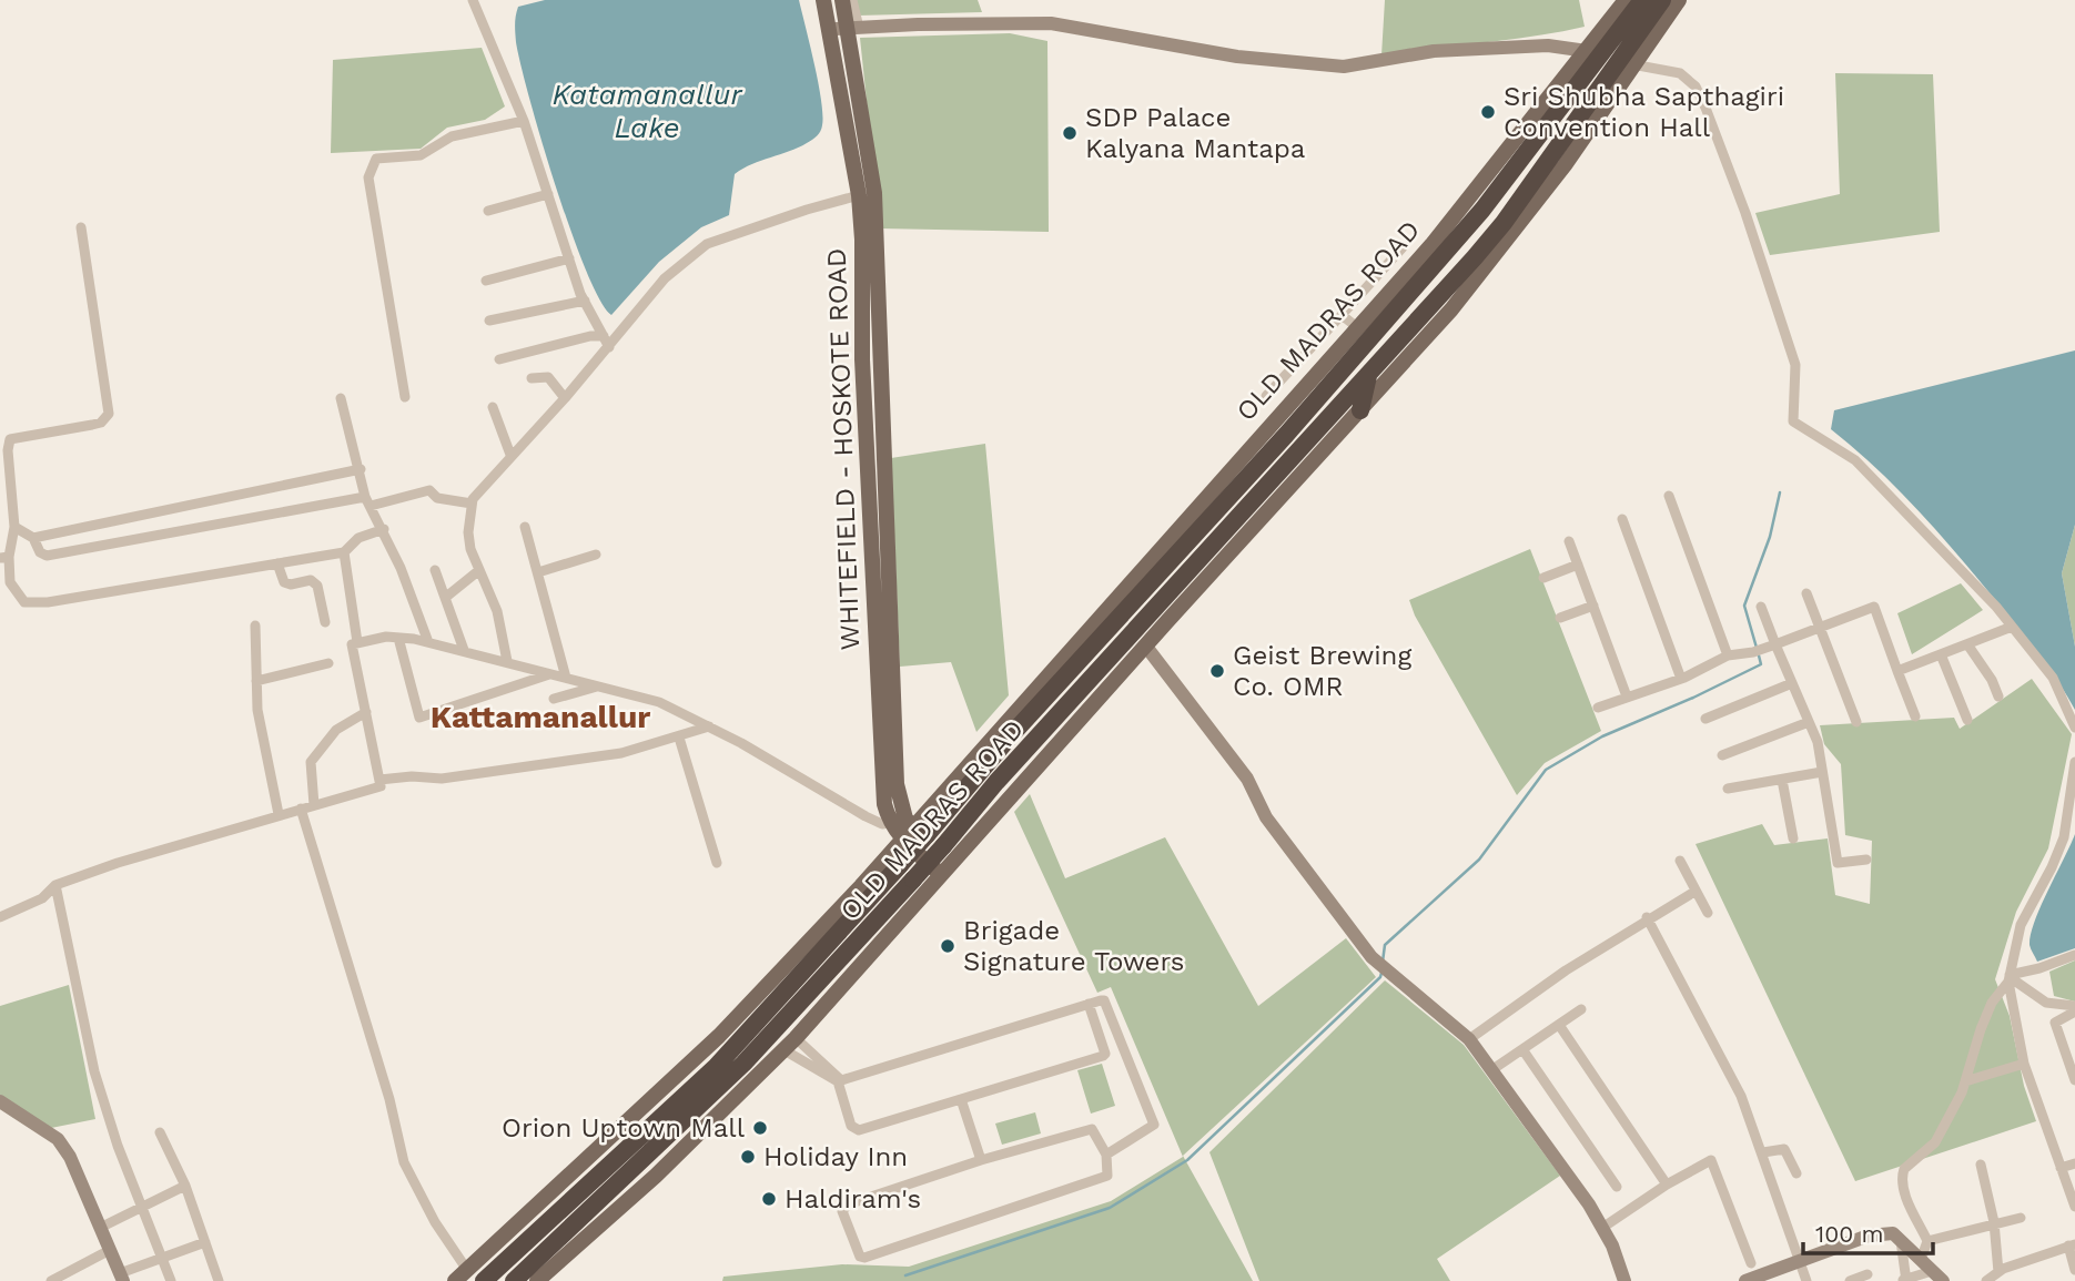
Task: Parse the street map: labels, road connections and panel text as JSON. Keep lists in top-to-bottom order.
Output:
{
  "streets": {
    "highway": ["OLD MADRAS ROAD"],
    "main road": ["WHITEFIELD - HOSKOTE ROAD"]
  },
  "crossings": [
    ["OLD MADRAS ROAD", "WHITEFIELD - HOSKOTE ROAD"]
  ],
  "districts": ["Kattamanallur"],
  "water": ["Katamanallur Lake"],
  "places": [
    "Sri Shubha Sapthagiri Convention Hall",
    "SDP Palace Kalyana Mantapa",
    "Geist Brewing Co. OMR",
    "Brigade Signature Towers",
    "Orion Uptown Mall",
    "Holiday Inn",
    "Haldiram's"
  ],
  "scale_bar": "100 m"
}
